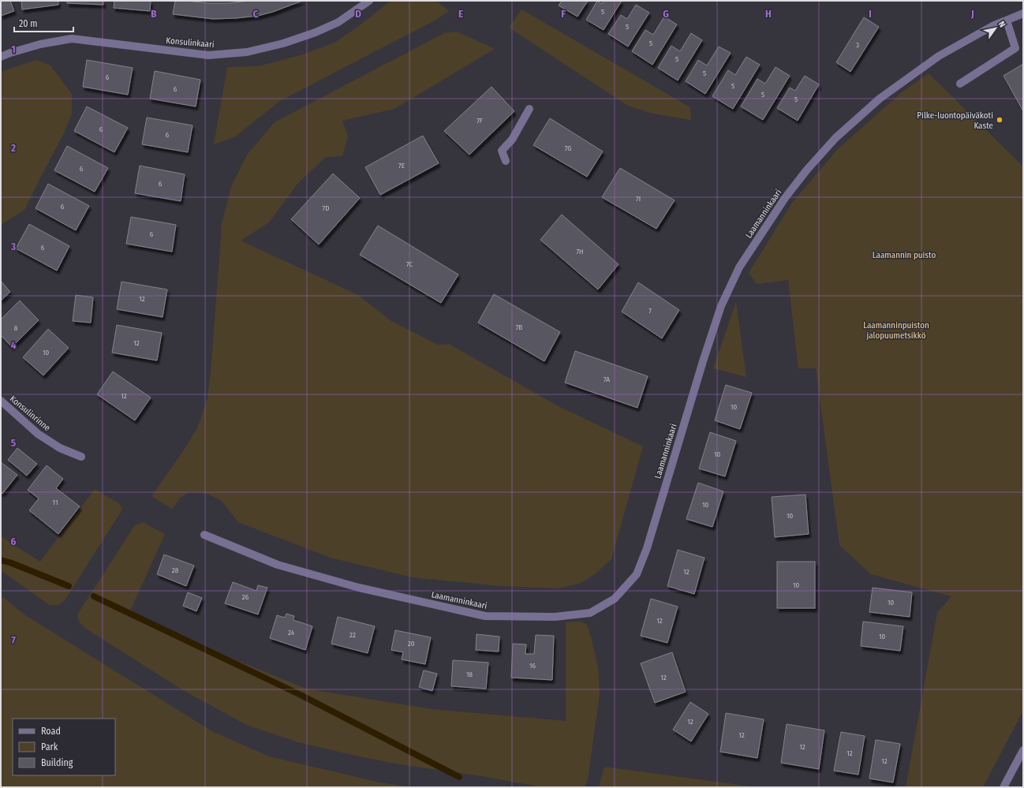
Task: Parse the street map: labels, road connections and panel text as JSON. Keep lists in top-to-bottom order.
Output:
{
  "streets": {
    "street": ["Konsulinkaari", "Laamanninkaari", "Konsulinrinne"]
  },
  "parks": ["Laamannin puisto", "Laamanninpuiston jalopuumetsikkö"],
  "places": ["Pilke-luontopäiväkoti Kaste"],
  "house_numbers": [
    "5",
    "5",
    "5",
    "3",
    "5",
    "5",
    "6",
    "5",
    "6",
    "5",
    "5",
    "7F",
    "6",
    "6",
    "7G",
    "7E",
    "6",
    "6",
    "7I",
    "6",
    "7D",
    "6",
    "6",
    "7H",
    "7C",
    "12",
    "7",
    "7B",
    "8",
    "12",
    "10",
    "7A",
    "12",
    "10",
    "10",
    "11",
    "10",
    "10",
    "28",
    "12",
    "10",
    "26",
    "10",
    "12",
    "24",
    "22",
    "10",
    "20",
    "16",
    "18",
    "12",
    "12",
    "12",
    "12",
    "12",
    "12"
  ],
  "legend": ["Road", "Park", "Building"],
  "scale_bar": "20 m",
  "north": "top right",
  "grid": {
    "columns": [
      "B",
      "C",
      "D",
      "E",
      "F",
      "G",
      "H",
      "I",
      "J"
    ],
    "rows": [
      "1",
      "2",
      "3",
      "4",
      "5",
      "6",
      "7"
    ]
  }
}
